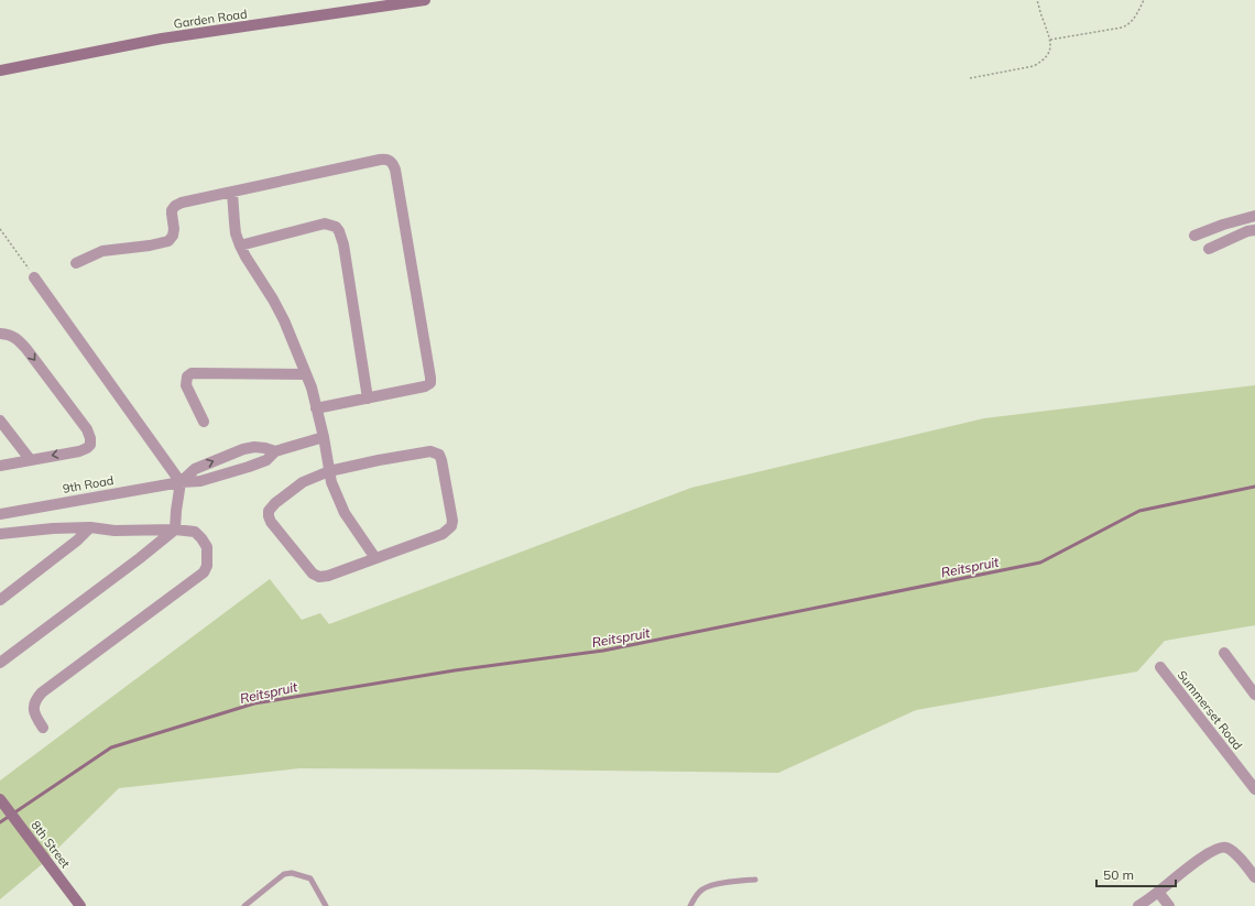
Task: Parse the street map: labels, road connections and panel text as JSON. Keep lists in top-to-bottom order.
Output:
{
  "streets": {
    "street": [
      "Garden Road",
      "9th Road",
      "Summerset Road",
      "8th Street"
    ]
  },
  "water": ["Reitspruit"],
  "scale_bar": "50 m"
}
